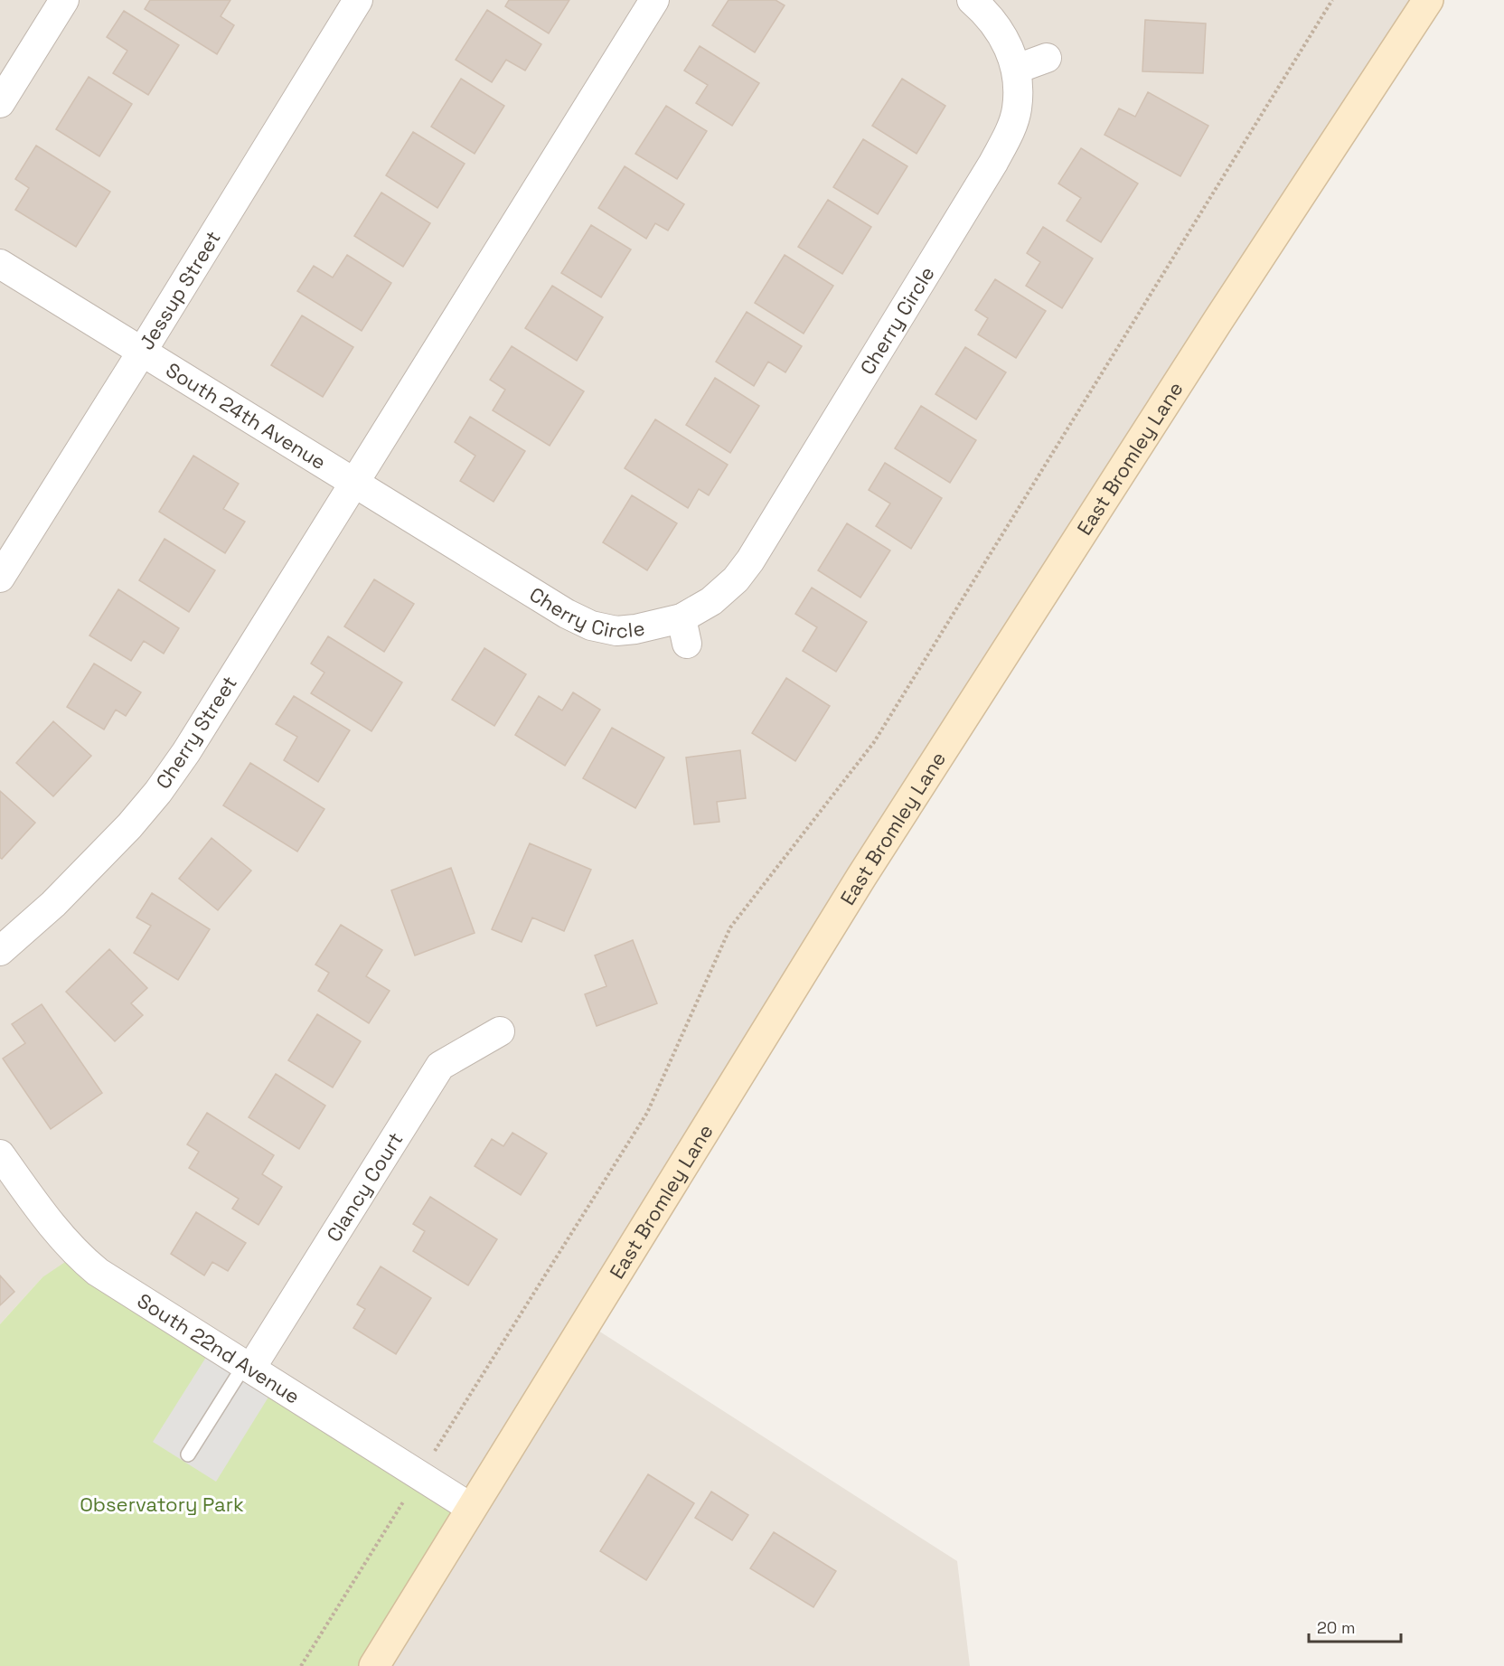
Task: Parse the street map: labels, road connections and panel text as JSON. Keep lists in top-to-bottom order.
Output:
{
  "streets": {
    "main road": ["East Bromley Lane"],
    "street": [
      "Jessup Street",
      "Cherry Circle",
      "South 24th Avenue",
      "Cherry Street",
      "Clancy Court",
      "South 22nd Avenue"
    ]
  },
  "crossings": [
    ["Jessup Street", "South 24th Avenue"],
    ["Cherry Circle", "South 24th Avenue"],
    ["Cherry Circle", "Cherry Street"],
    ["South 24th Avenue", "Cherry Street"],
    ["East Bromley Lane", "South 22nd Avenue"],
    ["Clancy Court", "South 22nd Avenue"]
  ],
  "parks": ["Observatory Park"],
  "scale_bar": "20 m"
}
